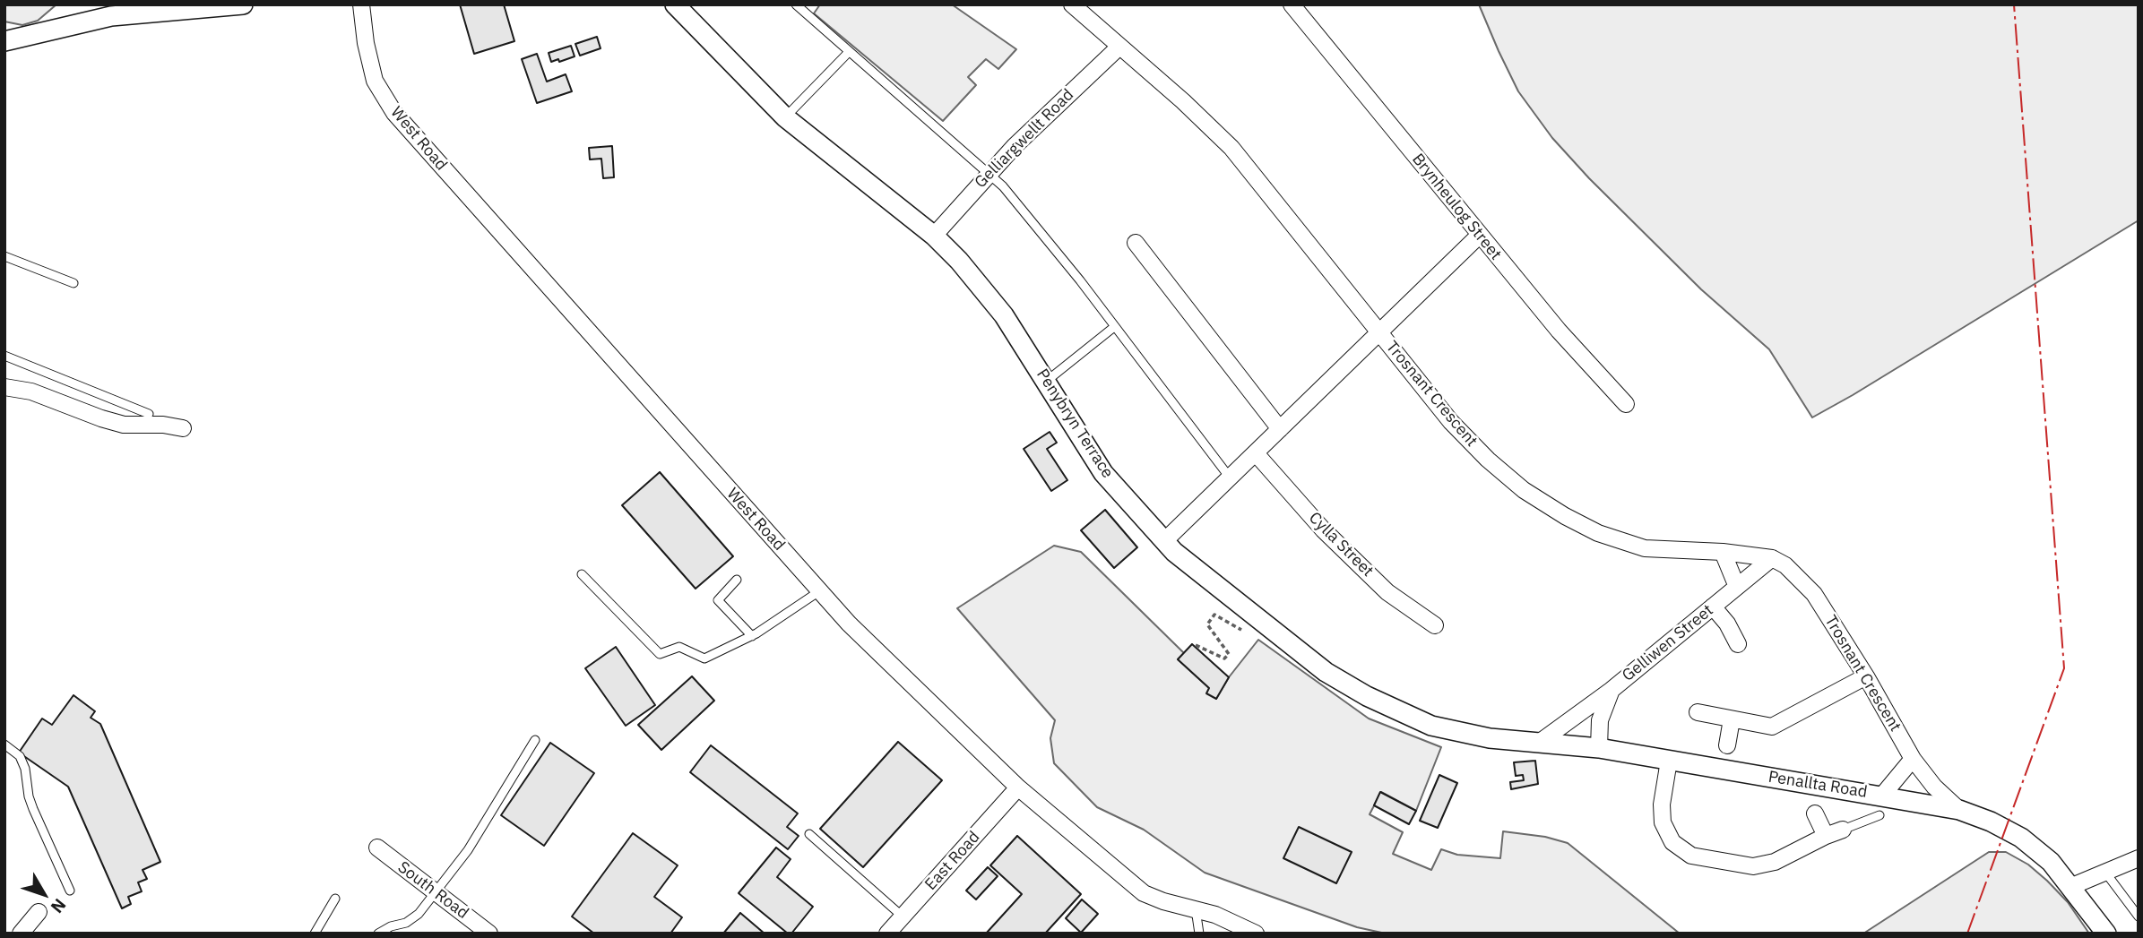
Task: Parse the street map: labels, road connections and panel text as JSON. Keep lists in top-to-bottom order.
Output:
{
  "streets": {
    "street": [
      "West Road",
      "Gelliargwellt Road",
      "Brynheulog Street",
      "Trosnant Crescent",
      "Penybryn Terrace",
      "Cylla Street",
      "Gelliwen Street",
      "Penallta Road",
      "East Road",
      "South Road"
    ]
  },
  "crossings": [
    ["West Road", "East Road"],
    ["Gelliargwellt Road", "Trosnant Crescent"],
    ["Gelliargwellt Road", "Penybryn Terrace"],
    ["Trosnant Crescent", "Gelliwen Street"],
    ["Trosnant Crescent", "Penallta Road"],
    ["Penybryn Terrace", "Penallta Road"],
    ["Gelliwen Street", "Penallta Road"]
  ],
  "north": "bottom right"
}
